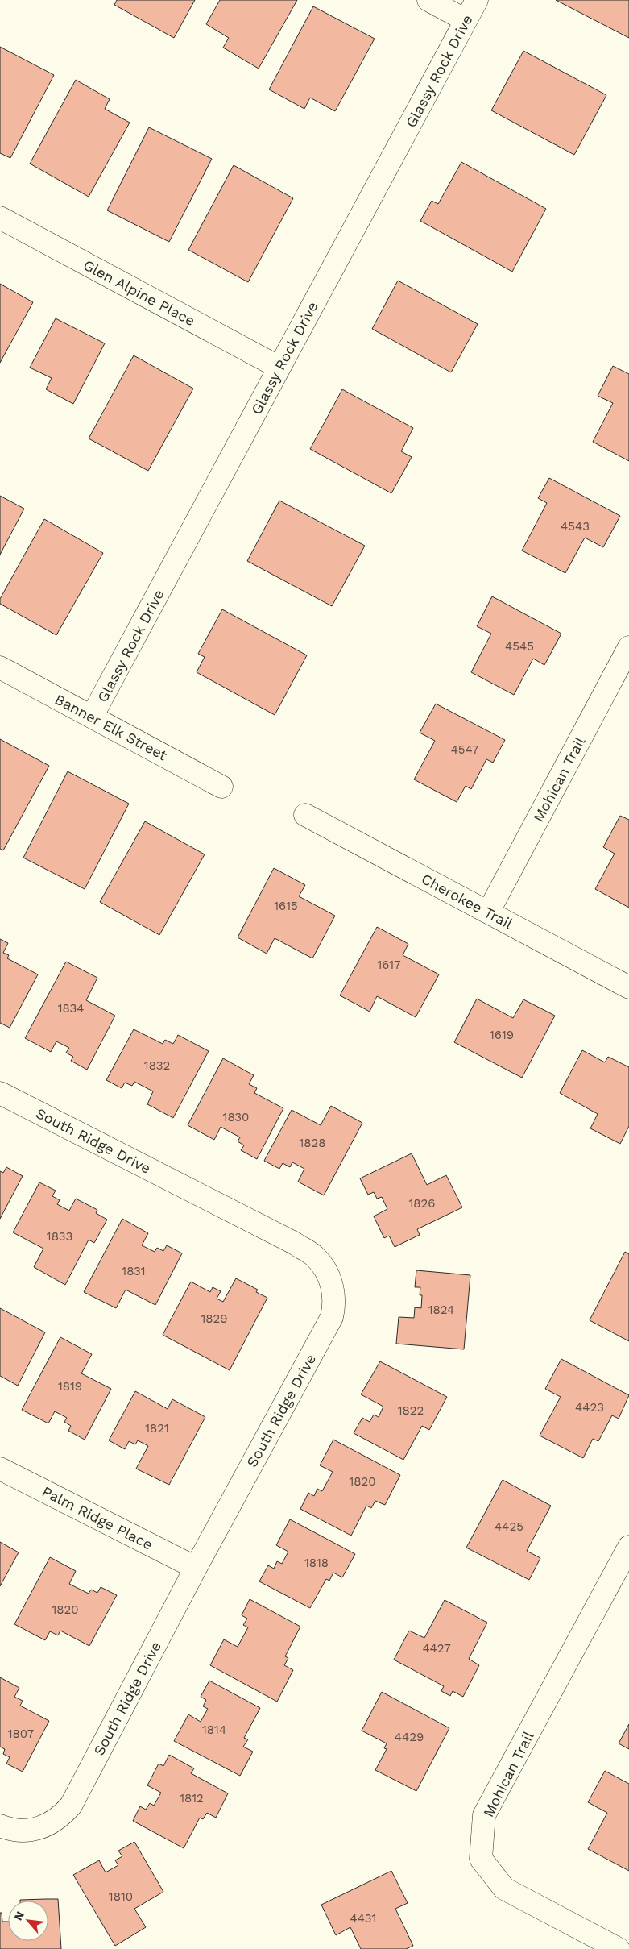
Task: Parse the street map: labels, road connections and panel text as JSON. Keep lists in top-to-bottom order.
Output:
{
  "streets": {
    "street": [
      "Glassy Rock Drive",
      "Glen Alpine Place",
      "Banner Elk Street",
      "Mohican Trail",
      "Cherokee Trail",
      "South Ridge Drive",
      "Palm Ridge Place"
    ]
  },
  "crossings": [
    ["Glassy Rock Drive", "Glen Alpine Place"],
    ["Glassy Rock Drive", "Banner Elk Street"],
    ["Mohican Trail", "Cherokee Trail"],
    ["South Ridge Drive", "Palm Ridge Place"]
  ],
  "house_numbers": [
    "4543",
    "4545",
    "4547",
    "1615",
    "1617",
    "1834",
    "1619",
    "1832",
    "1830",
    "1828",
    "1826",
    "1833",
    "1831",
    "1824",
    "1829",
    "1819",
    "4423",
    "1822",
    "1821",
    "1820",
    "4425",
    "1818",
    "1820",
    "4427",
    "1814",
    "1807",
    "4429",
    "1812",
    "1810",
    "4431"
  ],
  "north": "top left"
}
